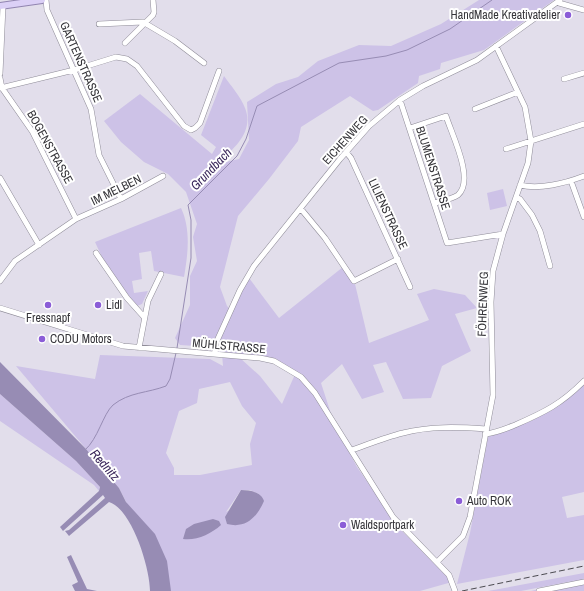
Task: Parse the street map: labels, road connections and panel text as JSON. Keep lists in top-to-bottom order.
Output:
{
  "streets": {
    "street": [
      "GARTENSTRASSE",
      "EICHENWEG",
      "BOGENSTRASSE",
      "BLUMENSTRASSE",
      "IM MELBEN",
      "LILIENSTRASSE",
      "FÖHRENWEG",
      "MÜHLSTRASSE"
    ]
  },
  "crossings": [
    ["GARTENSTRASSE", "IM MELBEN"],
    ["EICHENWEG", "BLUMENSTRASSE"],
    ["EICHENWEG", "LILIENSTRASSE"],
    ["EICHENWEG", "FÖHRENWEG"],
    ["EICHENWEG", "MÜHLSTRASSE"],
    ["BOGENSTRASSE", "IM MELBEN"],
    ["BLUMENSTRASSE", "FÖHRENWEG"],
    ["FÖHRENWEG", "MÜHLSTRASSE"]
  ],
  "water": ["Grundbach", "Rednitz"],
  "places": [
    "HandMade Kreativatelier",
    "Fressnapf",
    "Lidl",
    "CODU Motors",
    "Auto ROK",
    "Waldsportpark"
  ]
}
